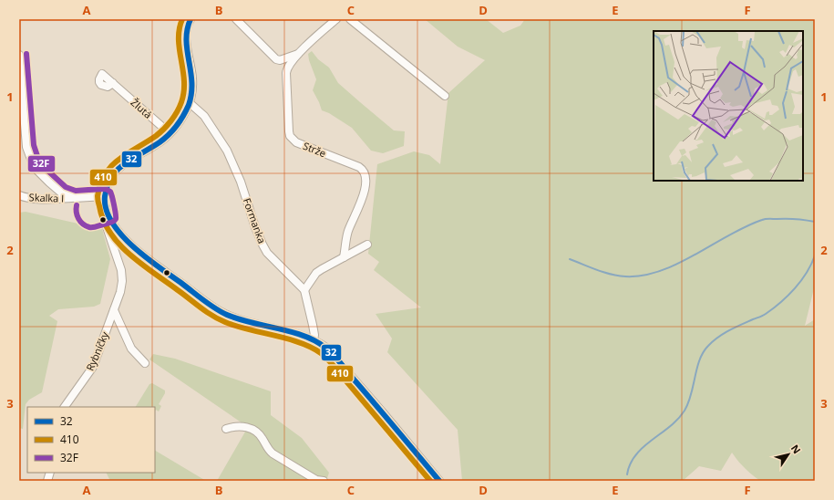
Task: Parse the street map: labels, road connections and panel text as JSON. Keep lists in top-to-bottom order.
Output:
{
  "streets": {
    "street": [
      "Žlutá",
      "Strže",
      "Skalka I",
      "Formanka",
      "Rybníčky"
    ]
  },
  "lines": ["transit line 32", "transit line 410", "transit line 32F"],
  "legend": ["32", "410", "32F"],
  "north": "top right",
  "grid": {
    "columns": [
      "A",
      "B",
      "C",
      "D",
      "E",
      "F"
    ],
    "rows": ["1", "2", "3"]
  }
}
